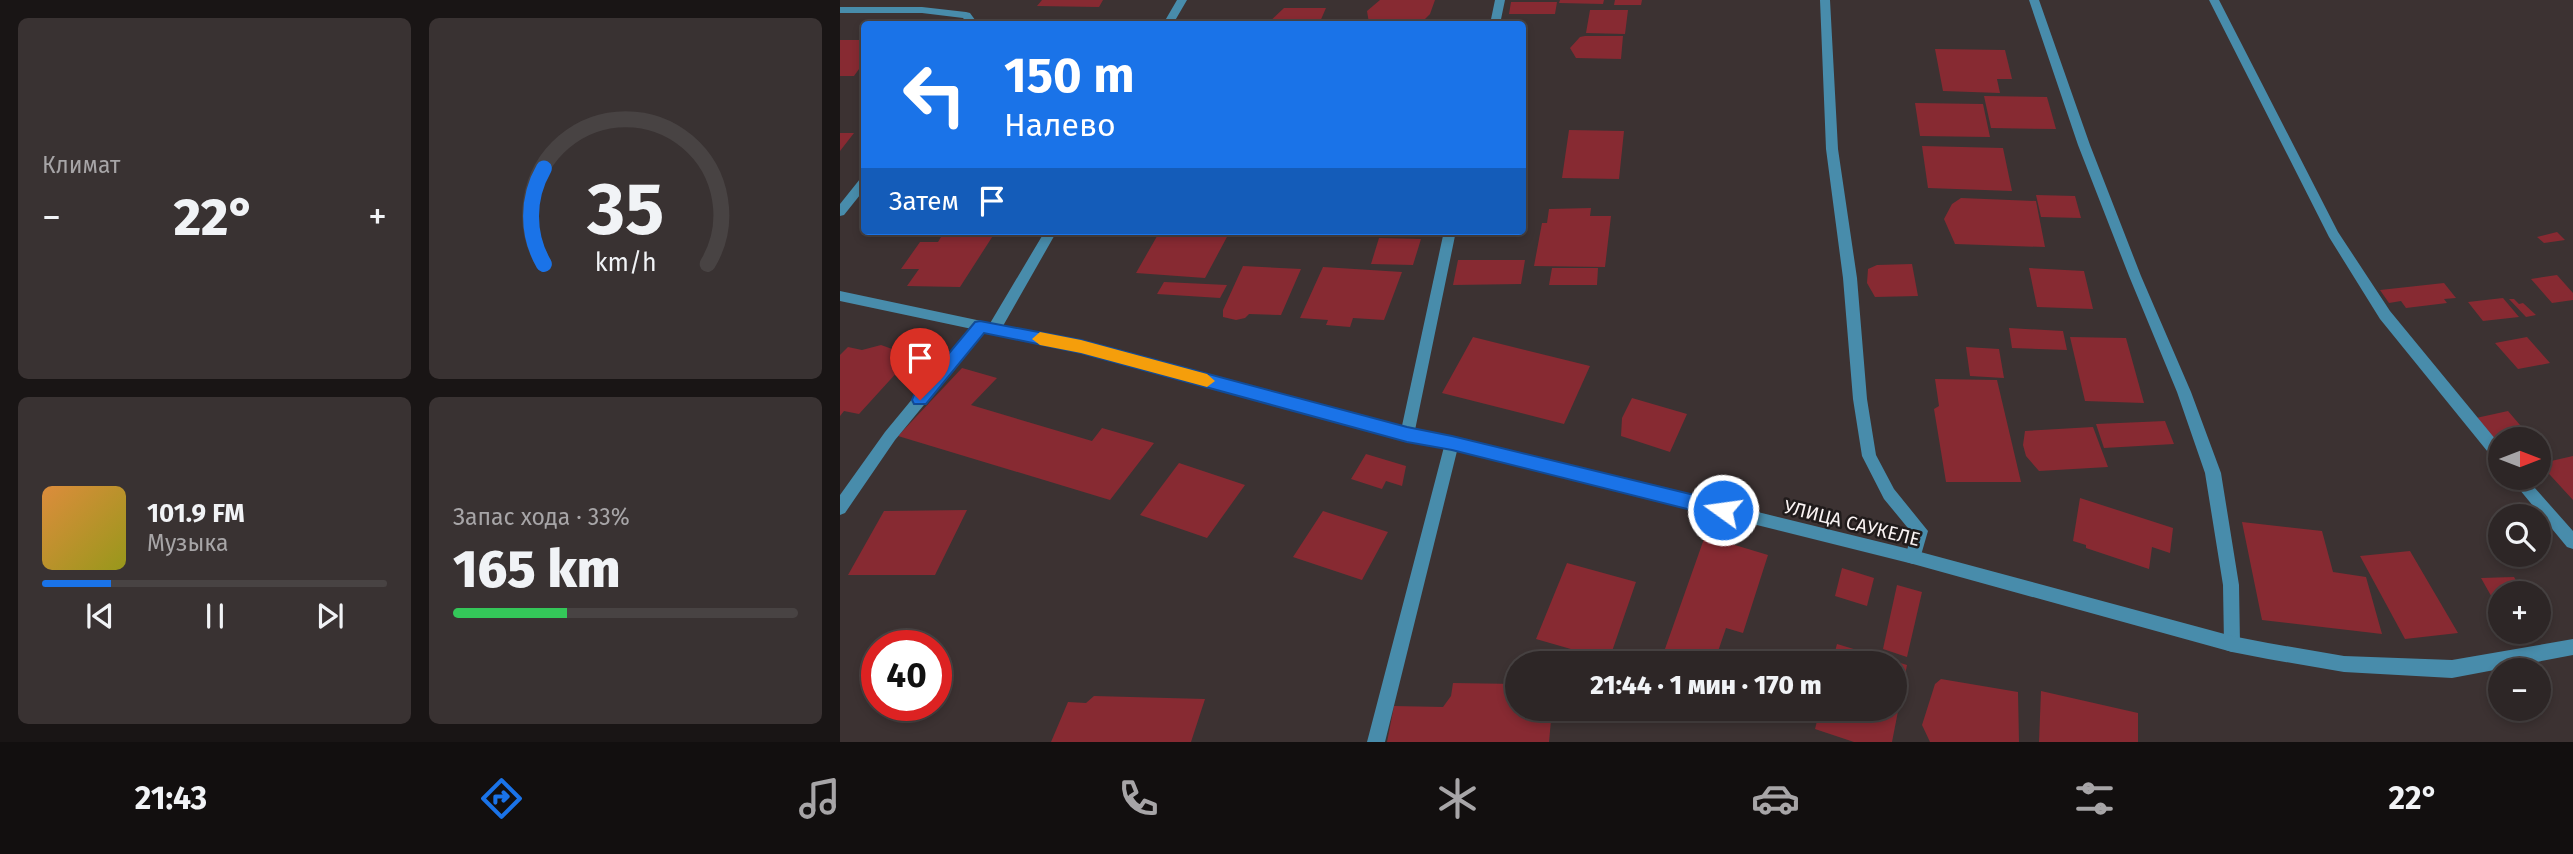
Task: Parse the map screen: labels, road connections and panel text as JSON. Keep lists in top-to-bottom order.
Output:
{
  "streets": {
    "street": ["УЛИЦА САУКЕЛЕ"]
  },
  "north": "right",
  "page": {
    "tile": [
      "Климат",
      ["Запас хода · 33%", "165 km"]
    ],
    "turn": ["150 m", "Налево"],
    "then": "Затем",
    "heat": ["−", "22°", "+"],
    "map_buttons": ["+", "−"],
    "song": ["101.9 FM", "Музыка"],
    "limit": "40",
    "trip": "21:44 · 1 мин · 170 m",
    "tabs": ["21:43", "22°"],
    "gauge": ["35", "km/h"]
  }
}
